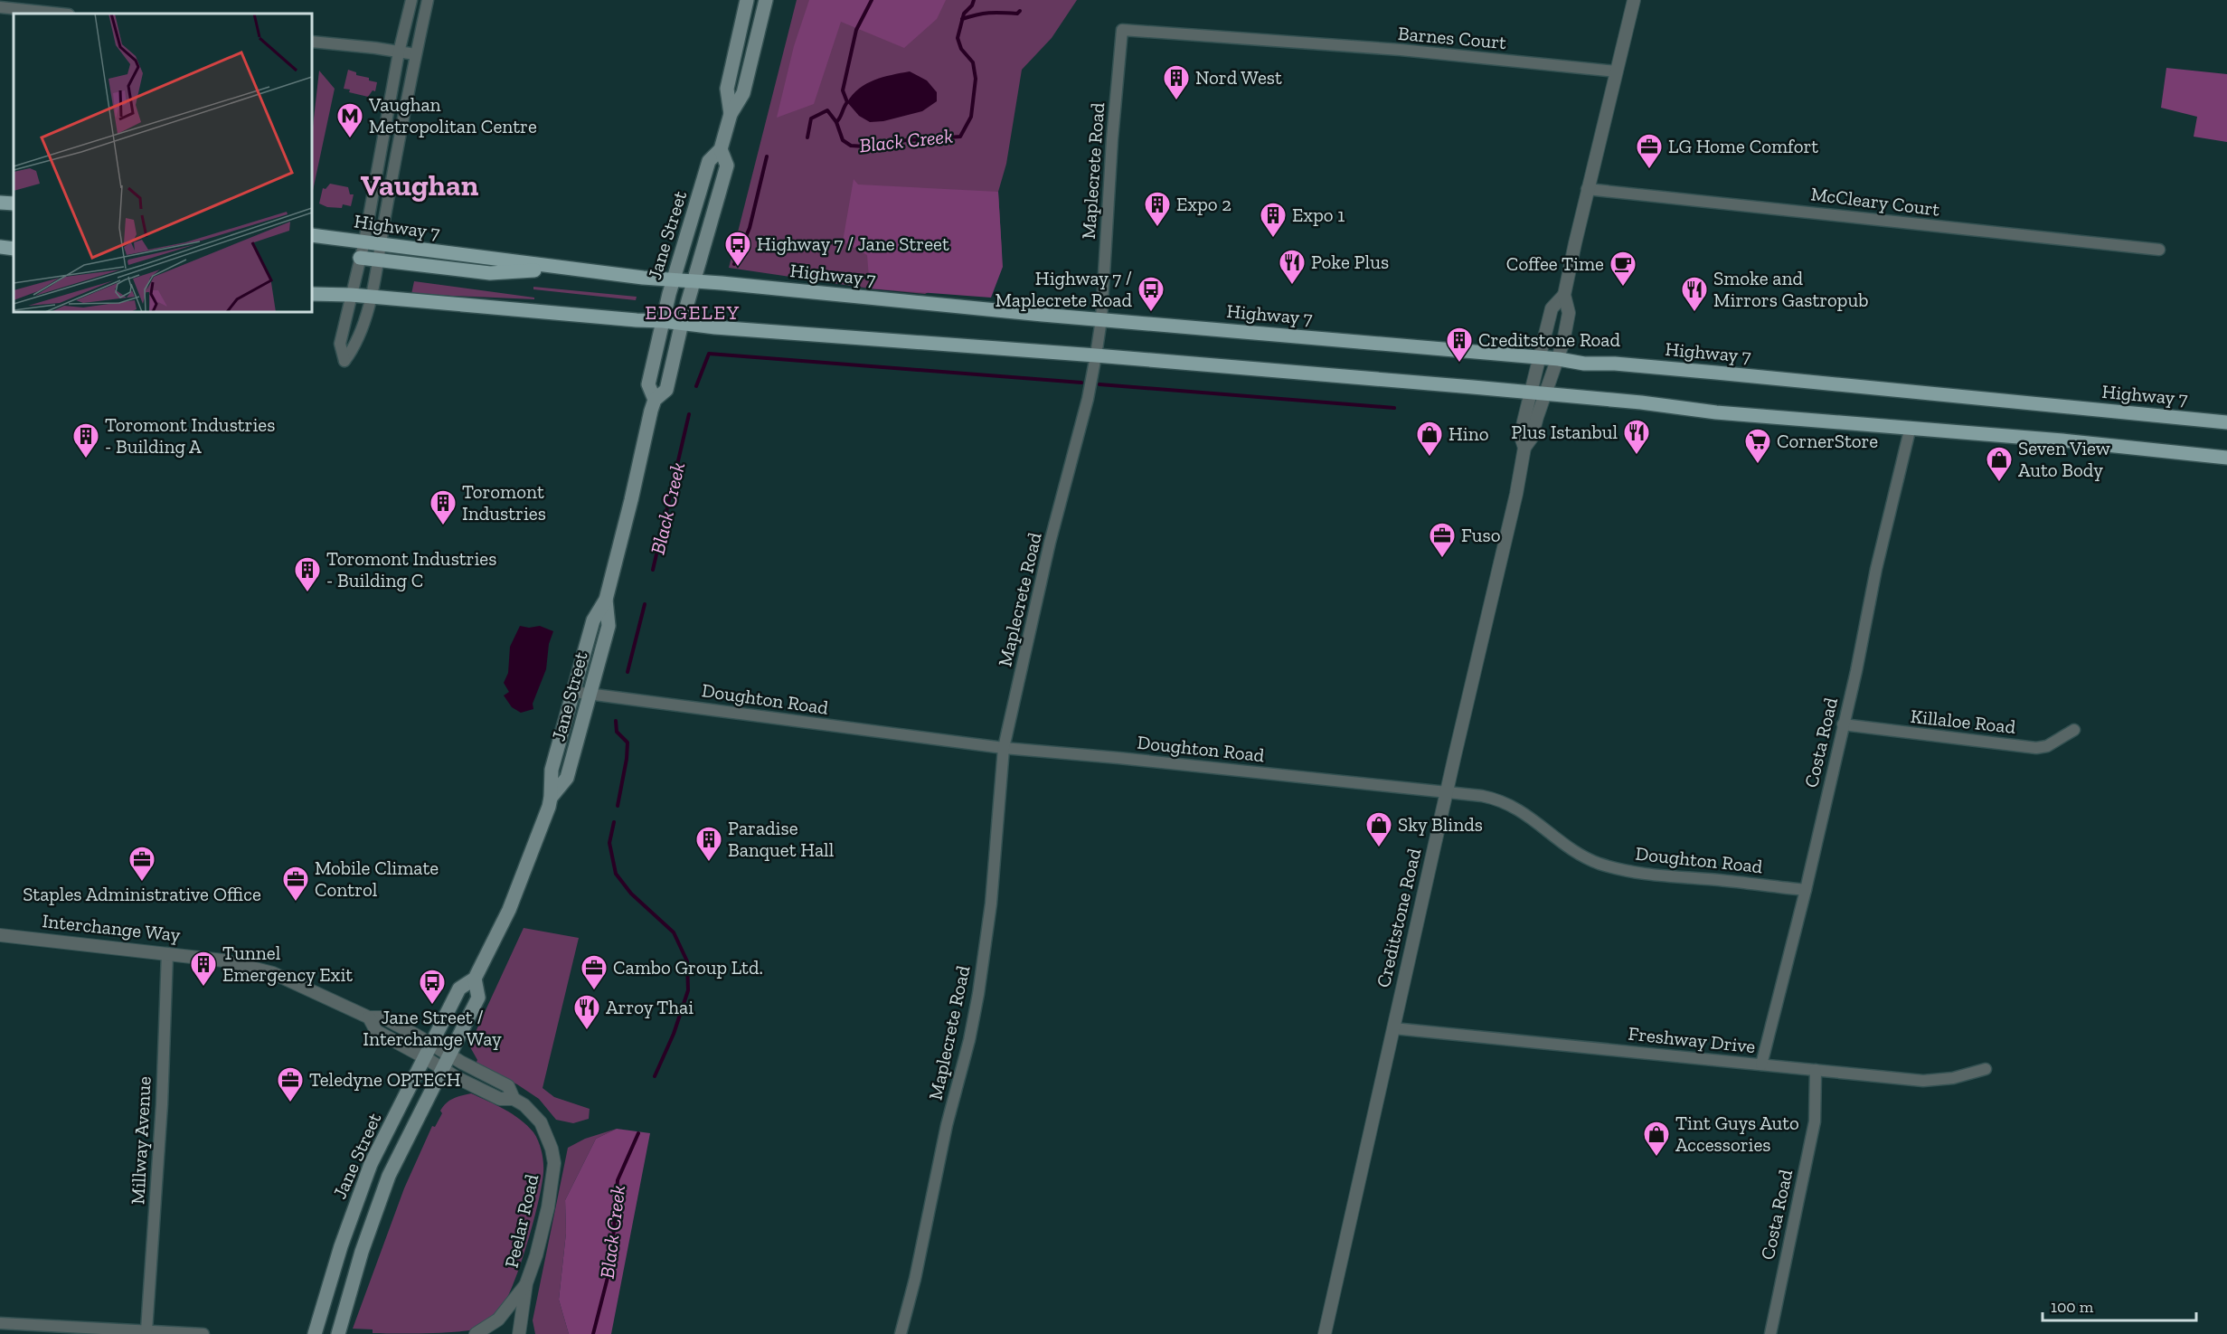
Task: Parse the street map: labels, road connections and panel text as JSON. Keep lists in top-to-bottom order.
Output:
{
  "streets": {
    "main road": ["Highway 7", "Jane Street"],
    "street": [
      "Barnes Court",
      "Maplecrete Road",
      "McCleary Court",
      "Doughton Road",
      "Killaloe Road",
      "Costa Road",
      "Creditstone Road",
      "Interchange Way",
      "Freshway Drive",
      "Millway Avenue",
      "Peelar Road"
    ]
  },
  "crossings": [
    ["Barnes Court", "Maplecrete Road"],
    ["Barnes Court", "Creditstone Road"],
    ["Maplecrete Road", "Highway 7"],
    ["Maplecrete Road", "Doughton Road"],
    ["McCleary Court", "Creditstone Road"],
    ["Highway 7", "Jane Street"],
    ["Highway 7", "Creditstone Road"],
    ["Jane Street", "Doughton Road"],
    ["Jane Street", "Interchange Way"],
    ["Jane Street", "Peelar Road"],
    ["Doughton Road", "Costa Road"],
    ["Doughton Road", "Creditstone Road"],
    ["Killaloe Road", "Costa Road"],
    ["Costa Road", "Freshway Drive"],
    ["Creditstone Road", "Freshway Drive"],
    ["Interchange Way", "Millway Avenue"],
    ["Interchange Way", "Peelar Road"]
  ],
  "districts": ["Vaughan", "EDGELEY"],
  "water": ["Black Creek"],
  "places": {
    "building": [
      "Nord West",
      "Expo 2",
      "Expo 1",
      "Creditstone Road",
      "Toromont Industries - Building A",
      "Toromont Industries",
      "Toromont Industries - Building C",
      "Paradise Banquet Hall",
      "Tunnel Emergency Exit"
    ],
    "metro station": ["Vaughan Metropolitan Centre"],
    "office": [
      "LG Home Comfort",
      "Fuso",
      "Staples Administrative Office",
      "Mobile Climate Control",
      "Cambo Group Ltd.",
      "Teledyne OPTECH"
    ],
    "bus stop": ["Highway 7 / Jane Street", "Highway 7 / Maplecrete Road", "Jane Street / Interchange Way"],
    "restaurant": [
      "Poke Plus",
      "Smoke and Mirrors Gastropub",
      "Plus Istanbul",
      "Arroy Thai"
    ],
    "cafe": ["Coffee Time"],
    "shop": [
      "Hino",
      "Seven View Auto Body",
      "Sky Blinds",
      "Tint Guys Auto Accessories"
    ],
    "supermarket": ["CornerStore"]
  },
  "scale_bar": "100 m"
}
